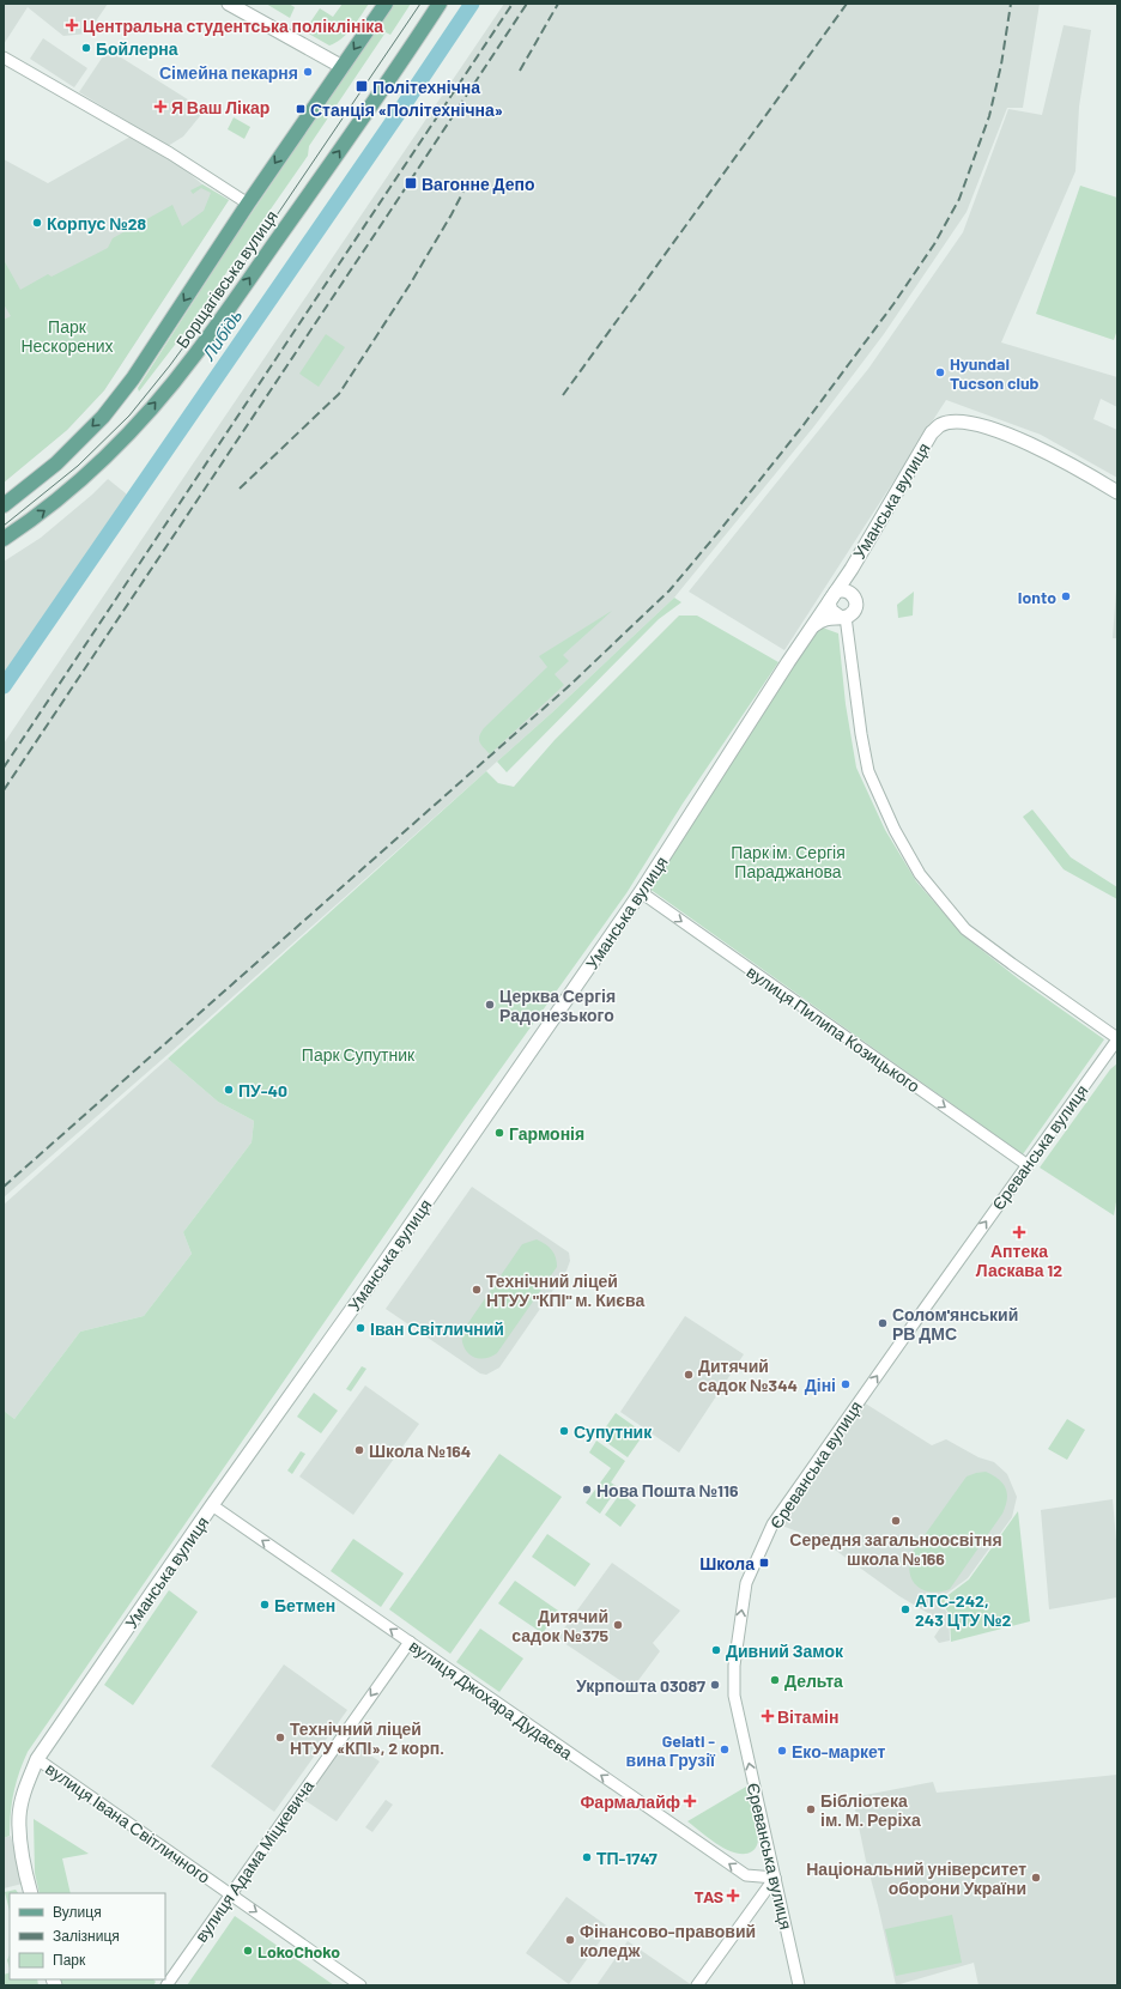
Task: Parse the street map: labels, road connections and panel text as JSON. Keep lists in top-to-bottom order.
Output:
{
  "streets": {
    "main road": ["Борщагівська вулиця"],
    "street": [
      "Уманська вулиця",
      "вулиця Пилипа Козицького",
      "Єреванська вулиця",
      "вулиця Джохара Дудаєва",
      "вулиця Івана Світличного",
      "вулиця Адама Міцкевича"
    ]
  },
  "crossings": [
    ["Уманська вулиця", "вулиця Пилипа Козицького"],
    ["Уманська вулиця", "вулиця Джохара Дудаєва"],
    ["Уманська вулиця", "вулиця Івана Світличного"],
    ["вулиця Пилипа Козицького", "Єреванська вулиця"],
    ["Єреванська вулиця", "вулиця Джохара Дудаєва"],
    ["вулиця Джохара Дудаєва", "вулиця Адама Міцкевича"],
    ["вулиця Івана Світличного", "вулиця Адама Міцкевича"]
  ],
  "one_way": [
    "вулиця Пилипа Козицького",
    "Єреванська вулиця",
    "вулиця Джохара Дудаєва",
    "вулиця Івана Світличного",
    "вулиця Адама Міцкевича"
  ],
  "water": ["Либідь"],
  "parks": ["Парк Нескорених", "Парк ім. Сергія Параджанова", "Парк Супутник"],
  "places": {
    "health": [
      "Центральна студентська поліклініка",
      "Я Ваш Лікар",
      "Аптека Ласкава 12",
      "Вітамін",
      "Фармалайф",
      "TAS"
    ],
    "other": [
      "Бойлерна",
      "Сімейна пекарня",
      "Корпус №28",
      "Hyundai Tucson club",
      "Ionto",
      "Церква Сергія Радонезького",
      "ПУ-40",
      "Гармонія",
      "Технічний ліцей НТУУ \"КПІ\" м. Києва",
      "Солом'янський РВ ДМС",
      "Іван Світличний",
      "Дитячий садок №344",
      "Діні",
      "Супутник",
      "Школа №164",
      "Нова Пошта №116",
      "Середня загальноосвітня школа №166",
      "Бетмен",
      "АТС-242, 243 ЦТУ №2",
      "Дитячий садок №375",
      "Дивний Замок",
      "Дельта",
      "Укрпошта 03087",
      "Технічний ліцей НТУУ «КПІ», 2 корп.",
      "Gelati - вина Грузії",
      "Еко-маркет",
      "Бібліотека ім. М. Реріха",
      "ТП-1747",
      "Національний університет оборони України",
      "Фінансово-правовий коледж",
      "LokoChoko"
    ],
    "transit": [
      "Політехнічна",
      "Станція «Політехнічна»",
      "Вагонне Депо",
      "Школа"
    ]
  },
  "legend": ["Вулиця", "Залізниця", "Парк"]
}
